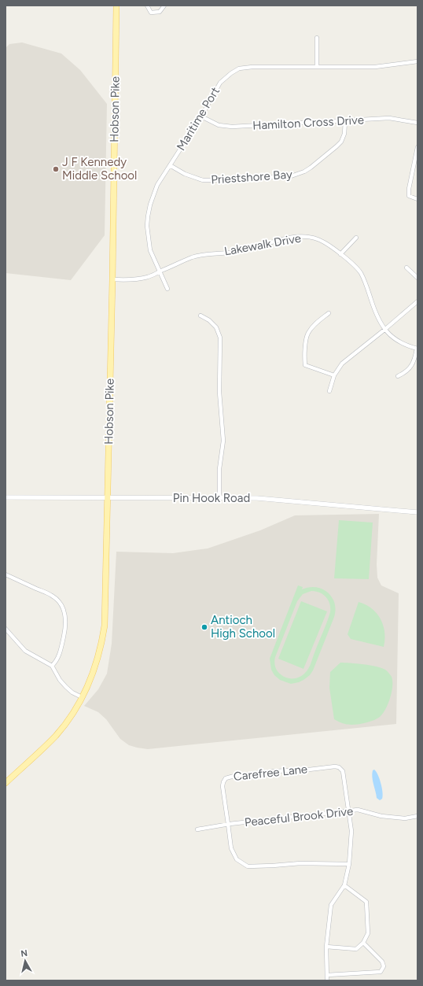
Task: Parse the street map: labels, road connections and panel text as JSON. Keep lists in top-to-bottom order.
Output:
{
  "streets": {
    "main road": ["Hobson Pike"],
    "street": [
      "Maritime Port",
      "Hamilton Cross Drive",
      "Priestshore Bay",
      "Lakewalk Drive",
      "Pin Hook Road",
      "Carefree Lane",
      "Peaceful Brook Drive"
    ]
  },
  "crossings": [
    ["Hobson Pike", "Lakewalk Drive"],
    ["Hobson Pike", "Pin Hook Road"],
    ["Maritime Port", "Hamilton Cross Drive"],
    ["Maritime Port", "Priestshore Bay"],
    ["Maritime Port", "Lakewalk Drive"],
    ["Hamilton Cross Drive", "Priestshore Bay"],
    ["Carefree Lane", "Peaceful Brook Drive"]
  ],
  "places": ["J F Kennedy Middle School", "Antioch High School"],
  "north": "top"
}
